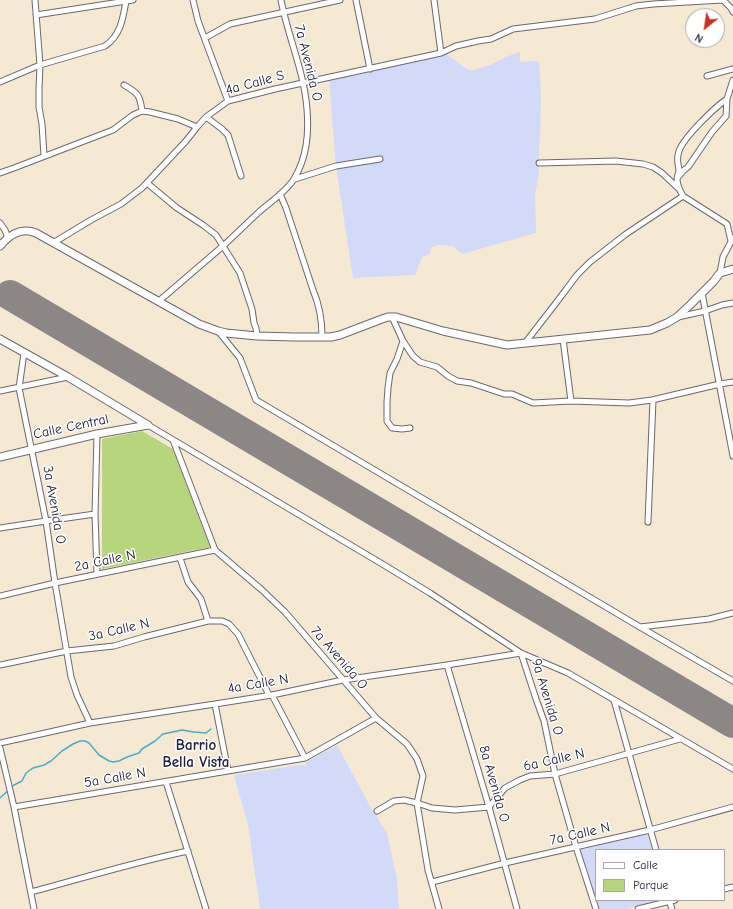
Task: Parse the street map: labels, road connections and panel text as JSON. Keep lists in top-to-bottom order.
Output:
{
  "streets": {
    "street": [
      "7a Avenida O",
      "4a Calle S",
      "Calle Central",
      "3a Avenida O",
      "2a Calle N",
      "3a Calle N",
      "4a Calle N",
      "9a Avenida O",
      "6a Calle N",
      "5a Calle N",
      "8a Avenida O",
      "7a Calle N"
    ]
  },
  "crossings": [
    ["7a Avenida O", "4a Calle S"],
    ["7a Avenida O", "2a Calle N"],
    ["7a Avenida O", "4a Calle N"],
    ["7a Avenida O", "5a Calle N"],
    ["7a Avenida O", "7a Calle N"],
    ["Calle Central", "3a Avenida O"],
    ["3a Avenida O", "2a Calle N"],
    ["3a Avenida O", "3a Calle N"],
    ["3a Avenida O", "4a Calle N"],
    ["3a Calle N", "4a Calle N"],
    ["4a Calle N", "9a Avenida O"],
    ["4a Calle N", "8a Avenida O"],
    ["9a Avenida O", "6a Calle N"],
    ["9a Avenida O", "7a Calle N"],
    ["6a Calle N", "8a Avenida O"],
    ["8a Avenida O", "7a Calle N"]
  ],
  "districts": ["Barrio Bella Vista"],
  "legend": ["Calle", "Parque"],
  "north": "bottom left"
}
